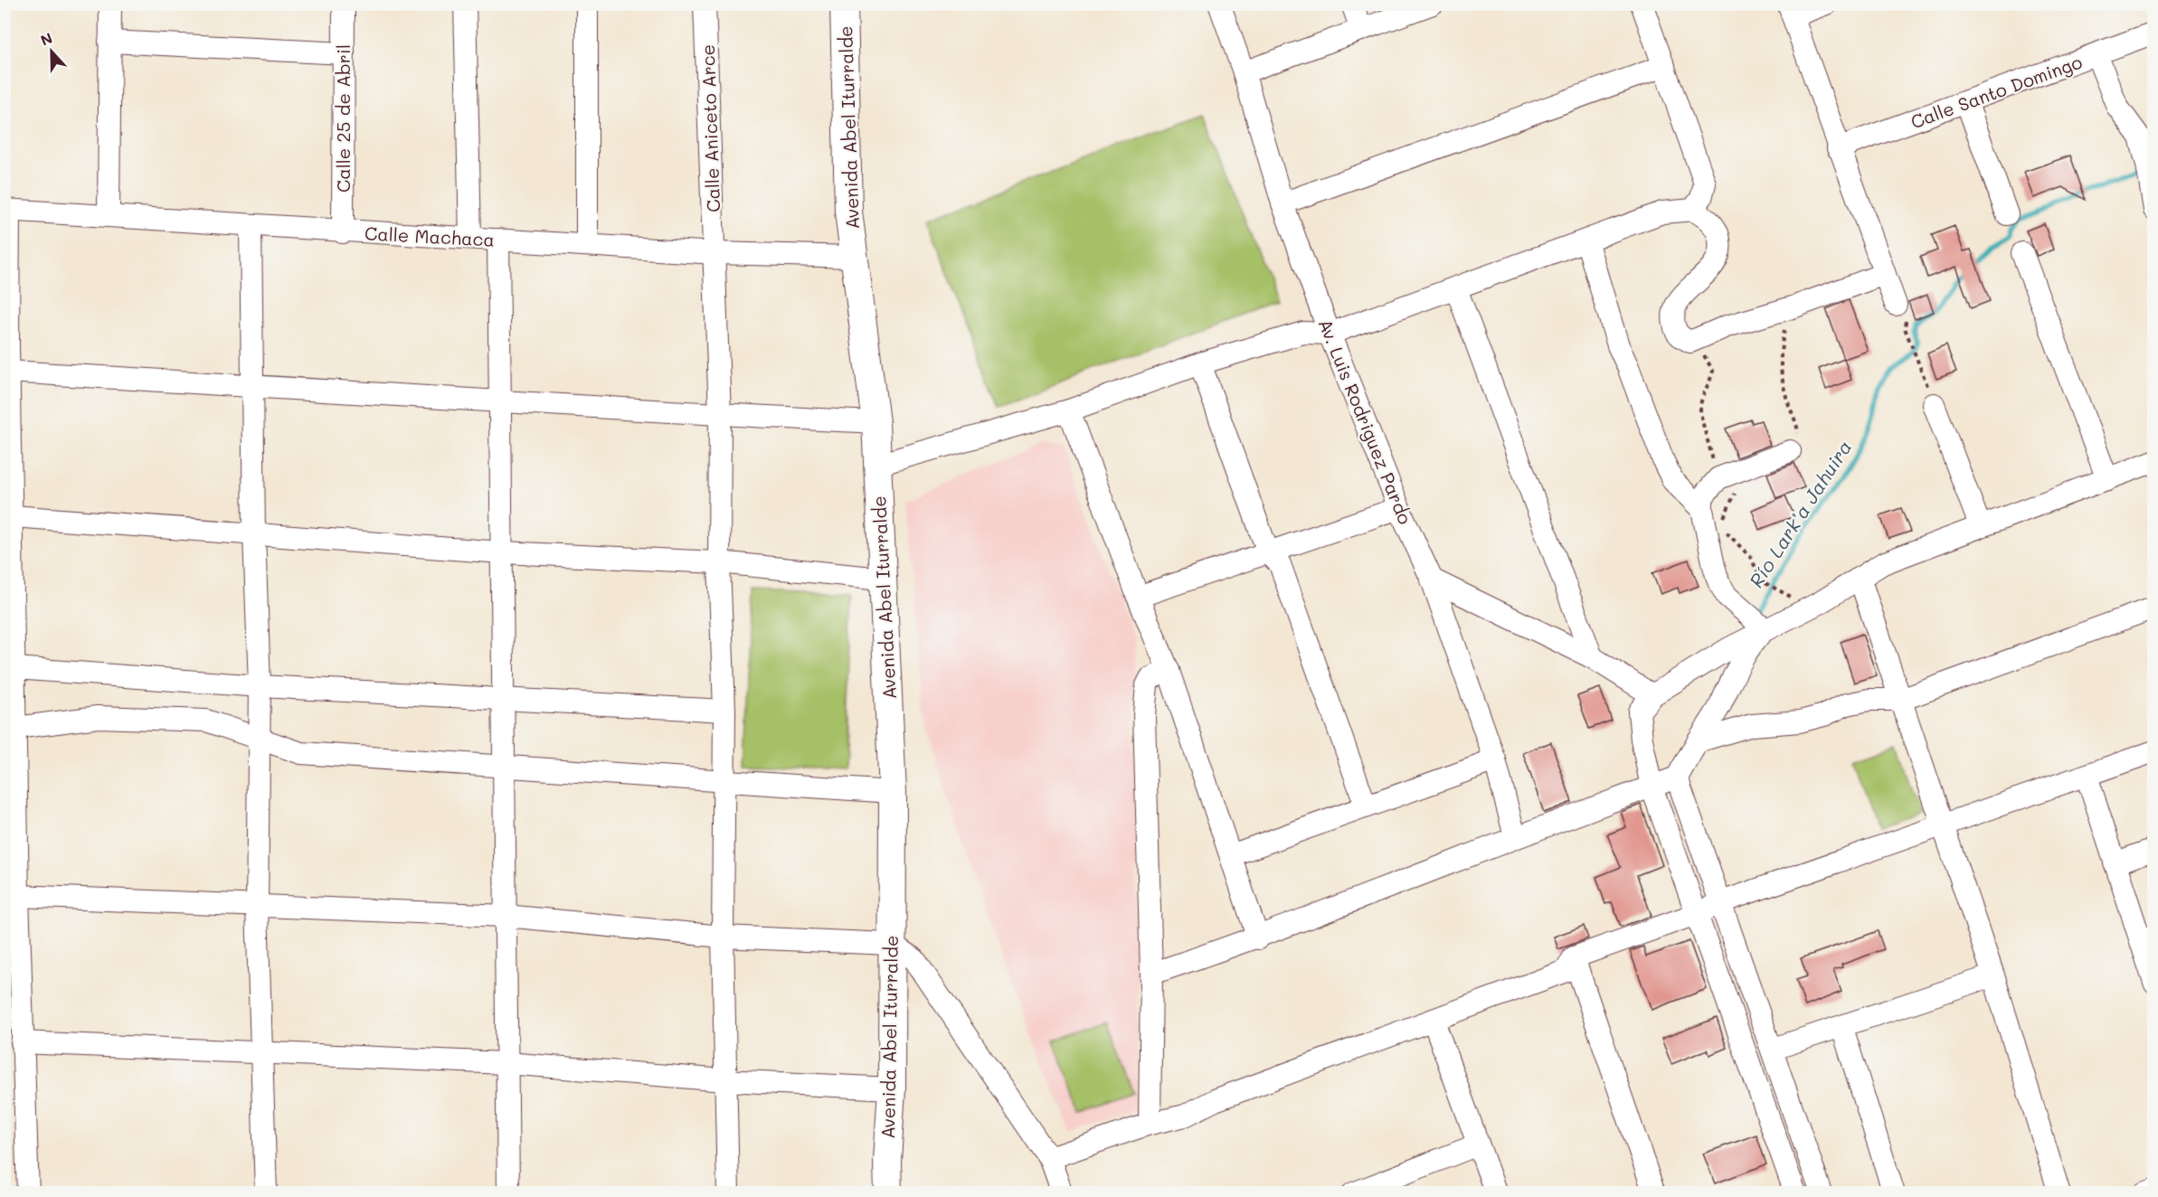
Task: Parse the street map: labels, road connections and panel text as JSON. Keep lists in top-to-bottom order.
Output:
{
  "streets": {
    "street": [
      "Calle Santo Domingo",
      "Calle 25 de Abril",
      "Avenida Abel Iturralde",
      "Calle Aniceto Arce",
      "Calle Machaca",
      "Av. Luis Rodriguez Pardo"
    ]
  },
  "crossings": [
    ["Calle 25 de Abril", "Calle Machaca"],
    ["Avenida Abel Iturralde", "Calle Machaca"],
    ["Calle Aniceto Arce", "Calle Machaca"]
  ],
  "water": ["Río Lark’a Jahuira"],
  "north": "top"
}
